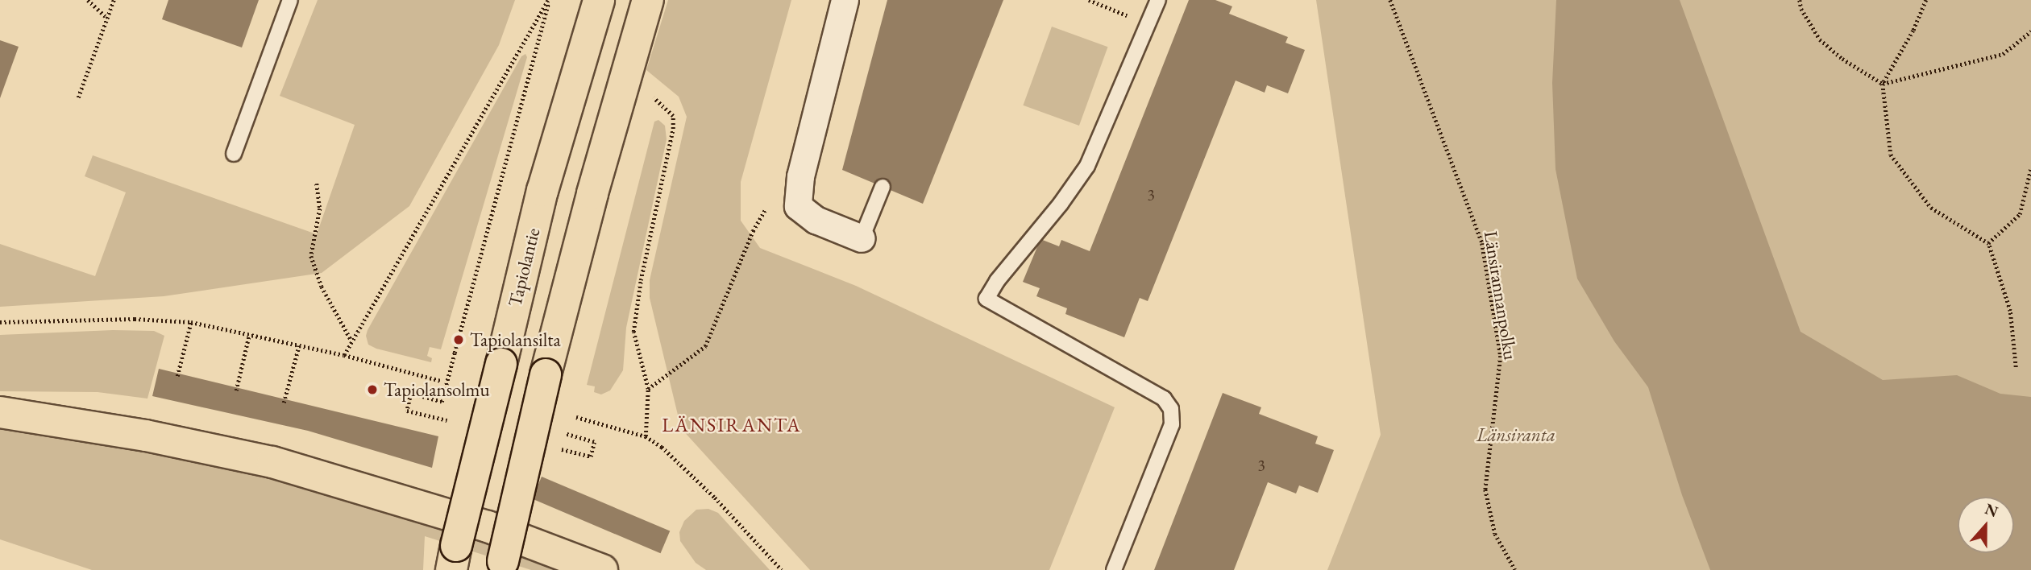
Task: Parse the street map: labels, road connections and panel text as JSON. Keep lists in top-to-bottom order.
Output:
{
  "streets": {
    "main road": ["Tapiolantie"],
    "path": ["Länsirannanpolku"]
  },
  "districts": ["LÄNSIRANTA"],
  "parks": ["Länsiranta"],
  "places": ["Tapiolansilta", "Tapiolansolmu"],
  "house_numbers": ["3", "3"],
  "north": "top"
}
